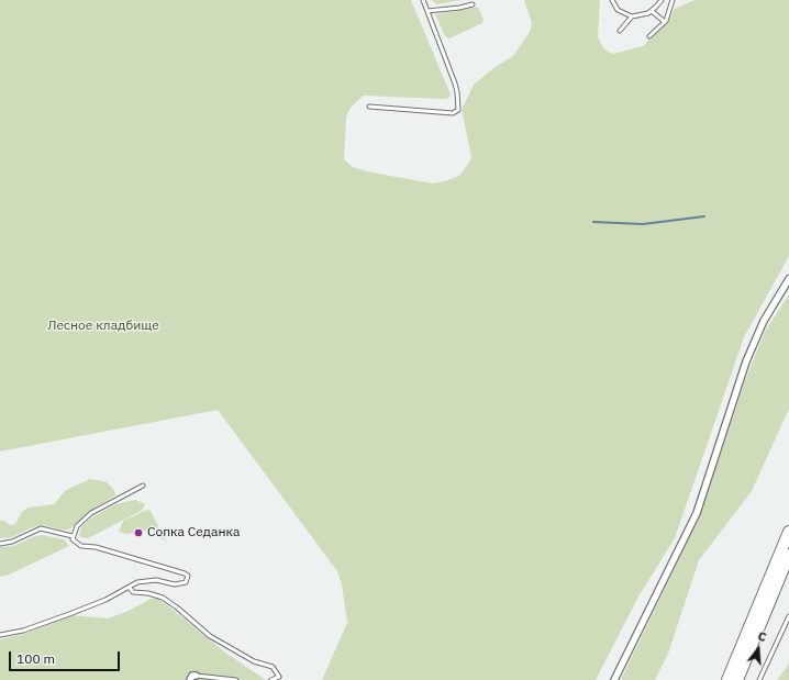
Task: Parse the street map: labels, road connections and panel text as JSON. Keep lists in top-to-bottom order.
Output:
{
  "parks": ["Лесное кладбище"],
  "places": ["Сопка Седанка"],
  "scale_bar": "100 m",
  "north": "top"
}
